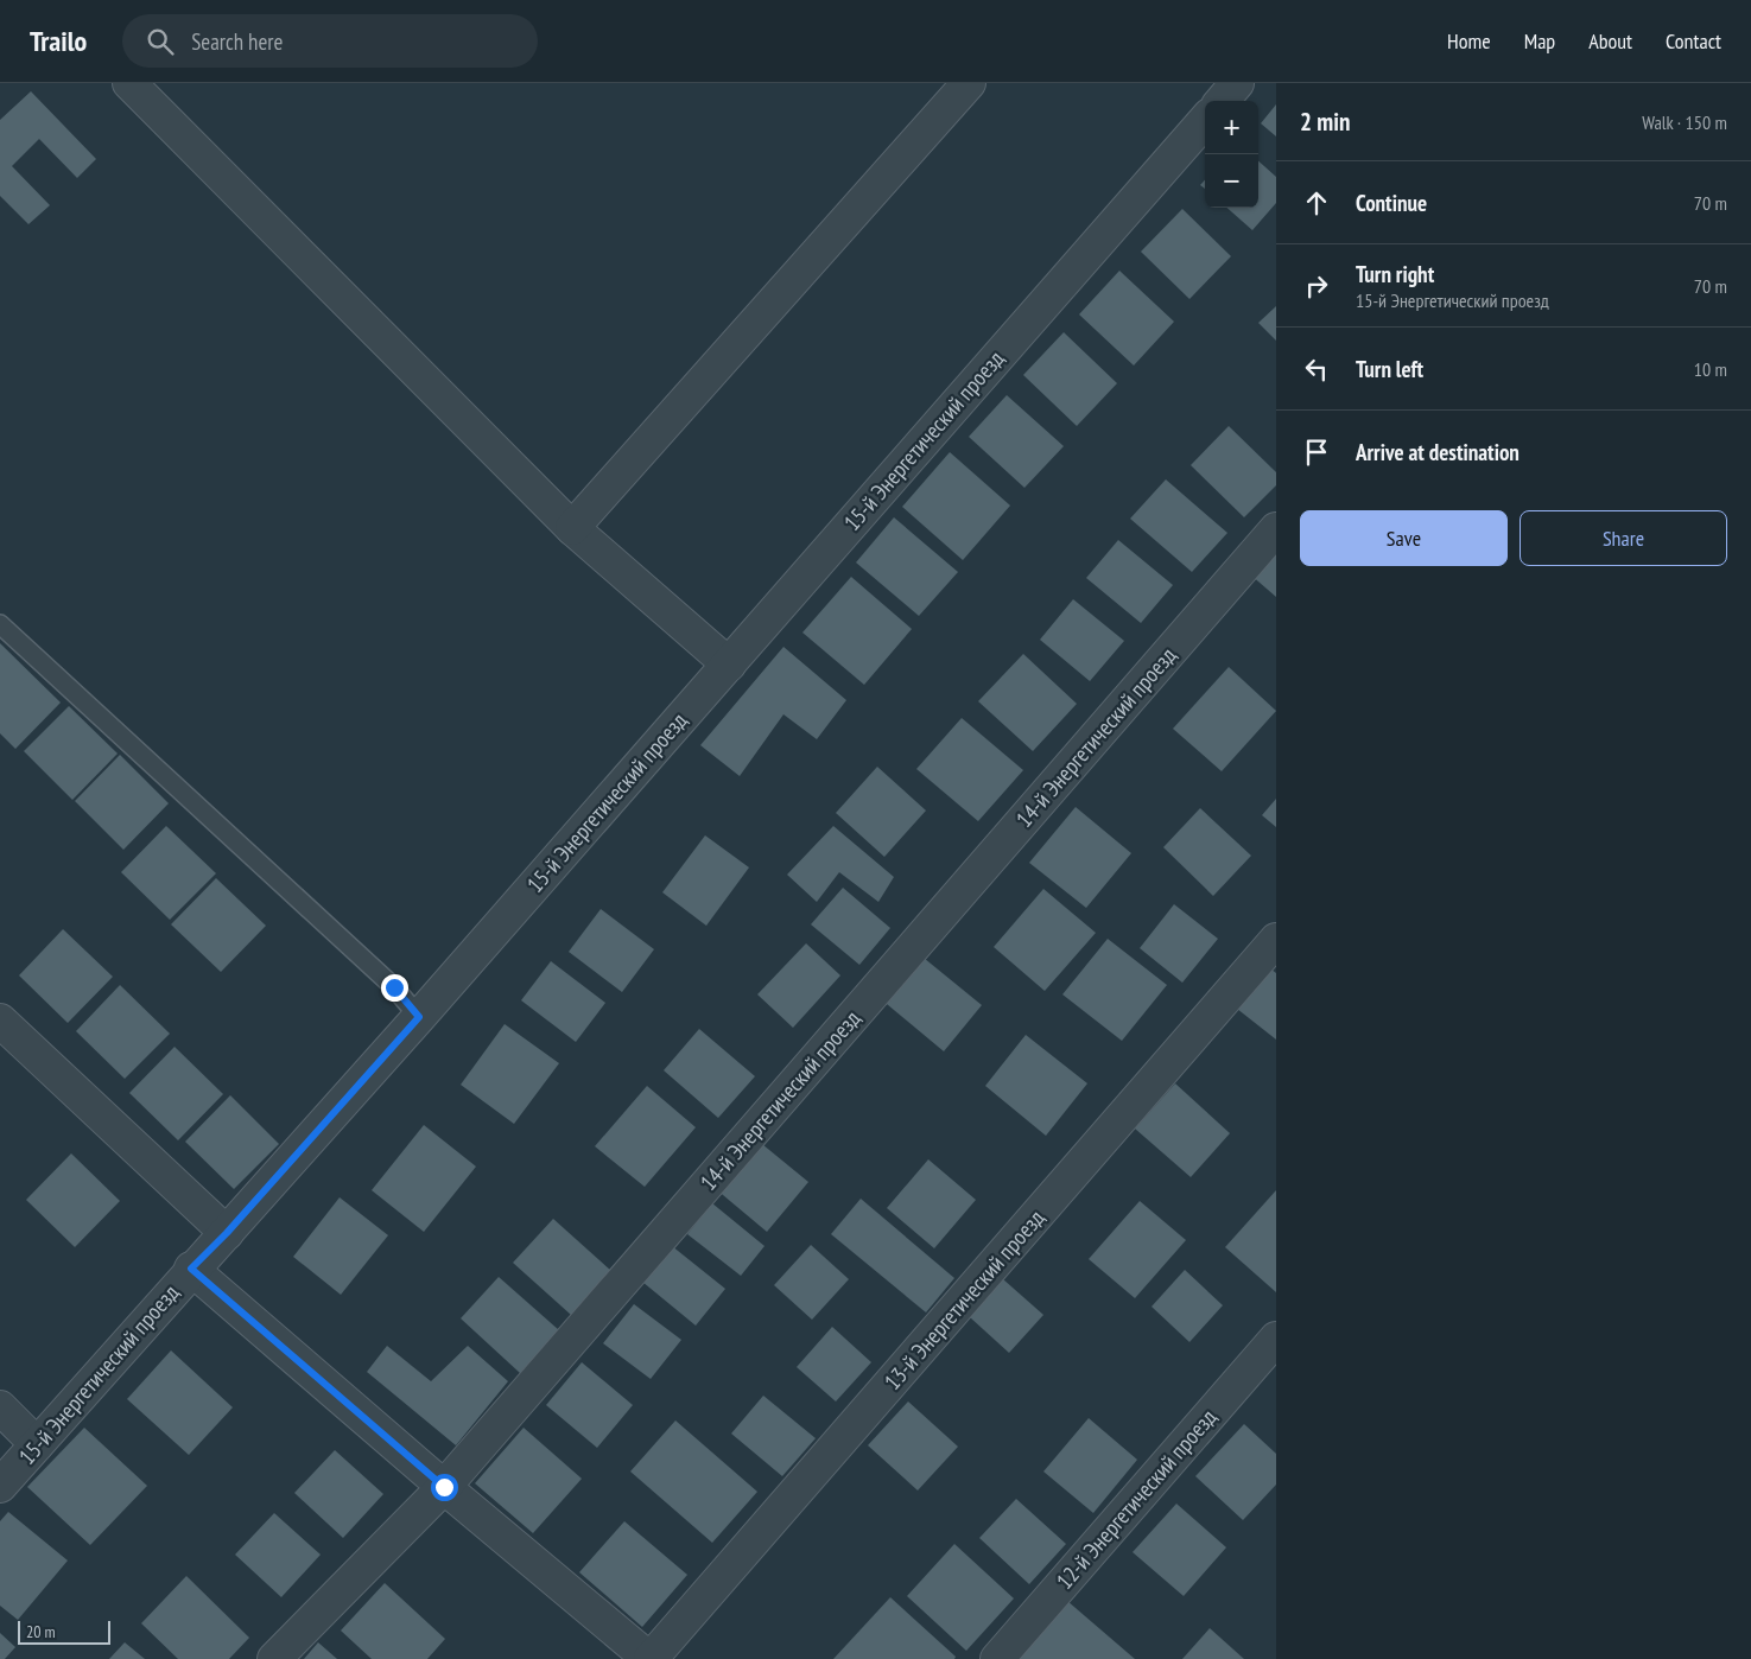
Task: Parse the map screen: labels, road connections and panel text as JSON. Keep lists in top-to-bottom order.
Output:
{
  "streets": {
    "street": [
      "15-й Энергетический проезд",
      "14-й Энергетический проезд",
      "13-й Энергетический проезд",
      "12-й Энергетический проезд"
    ]
  },
  "scale_bar": "20 m",
  "page": {
    "header": "Trailo",
    "search": "Search here",
    "nav": [
      "Home",
      "Map",
      "About",
      "Contact"
    ],
    "heading": ["2 min", "Walk · 150 m"],
    "map_buttons": ["+", "−"],
    "list": [
      ["Continue", "70 m"],
      ["Turn right", "15-й Энергетический проезд", "70 m"],
      ["Turn left", "10 m"],
      "Arrive at destination"
    ],
    "buttons": ["Save", "Share"],
    "scale": "20 m"
  }
}
